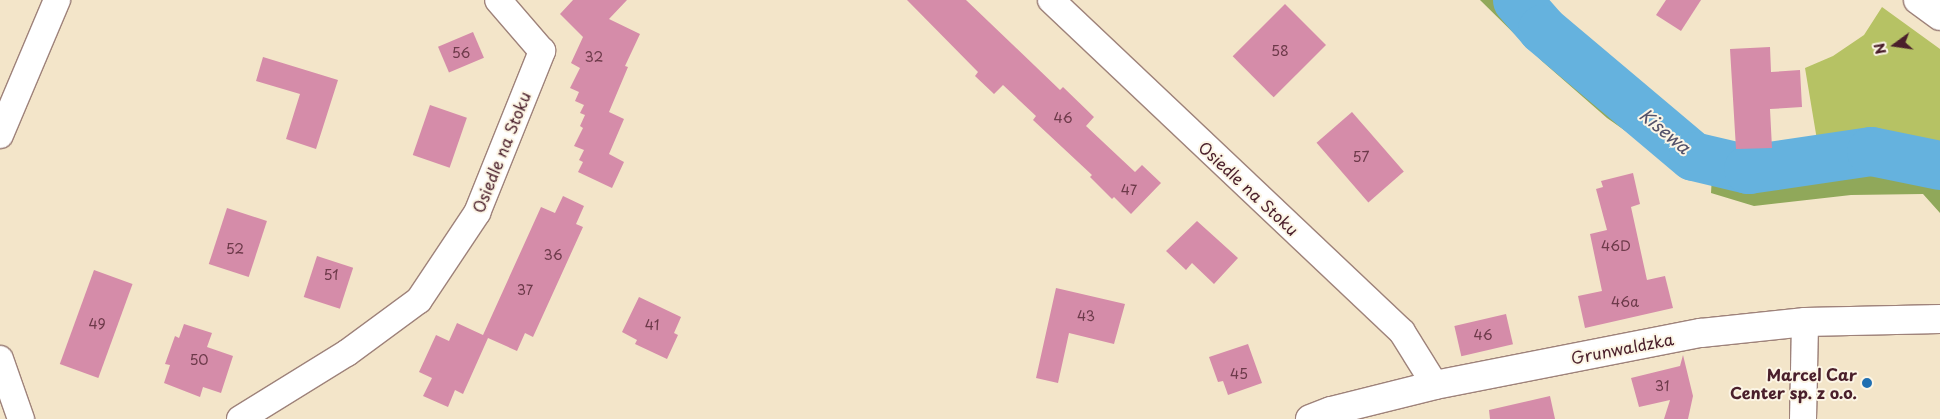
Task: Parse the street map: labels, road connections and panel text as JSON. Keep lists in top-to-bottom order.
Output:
{
  "streets": {
    "main road": ["Grunwaldzka"],
    "street": ["Osiedle na Stoku"]
  },
  "crossings": [
    ["Osiedle na Stoku", "Grunwaldzka"]
  ],
  "water": ["Kisewa"],
  "places": ["Marcel Car Center sp. z o.o."],
  "house_numbers": [
    "58",
    "56",
    "32",
    "46",
    "57",
    "47",
    "46D",
    "52",
    "36",
    "51",
    "37",
    "46a",
    "43",
    "49",
    "41",
    "46",
    "50",
    "45",
    "31"
  ],
  "north": "left"
}
